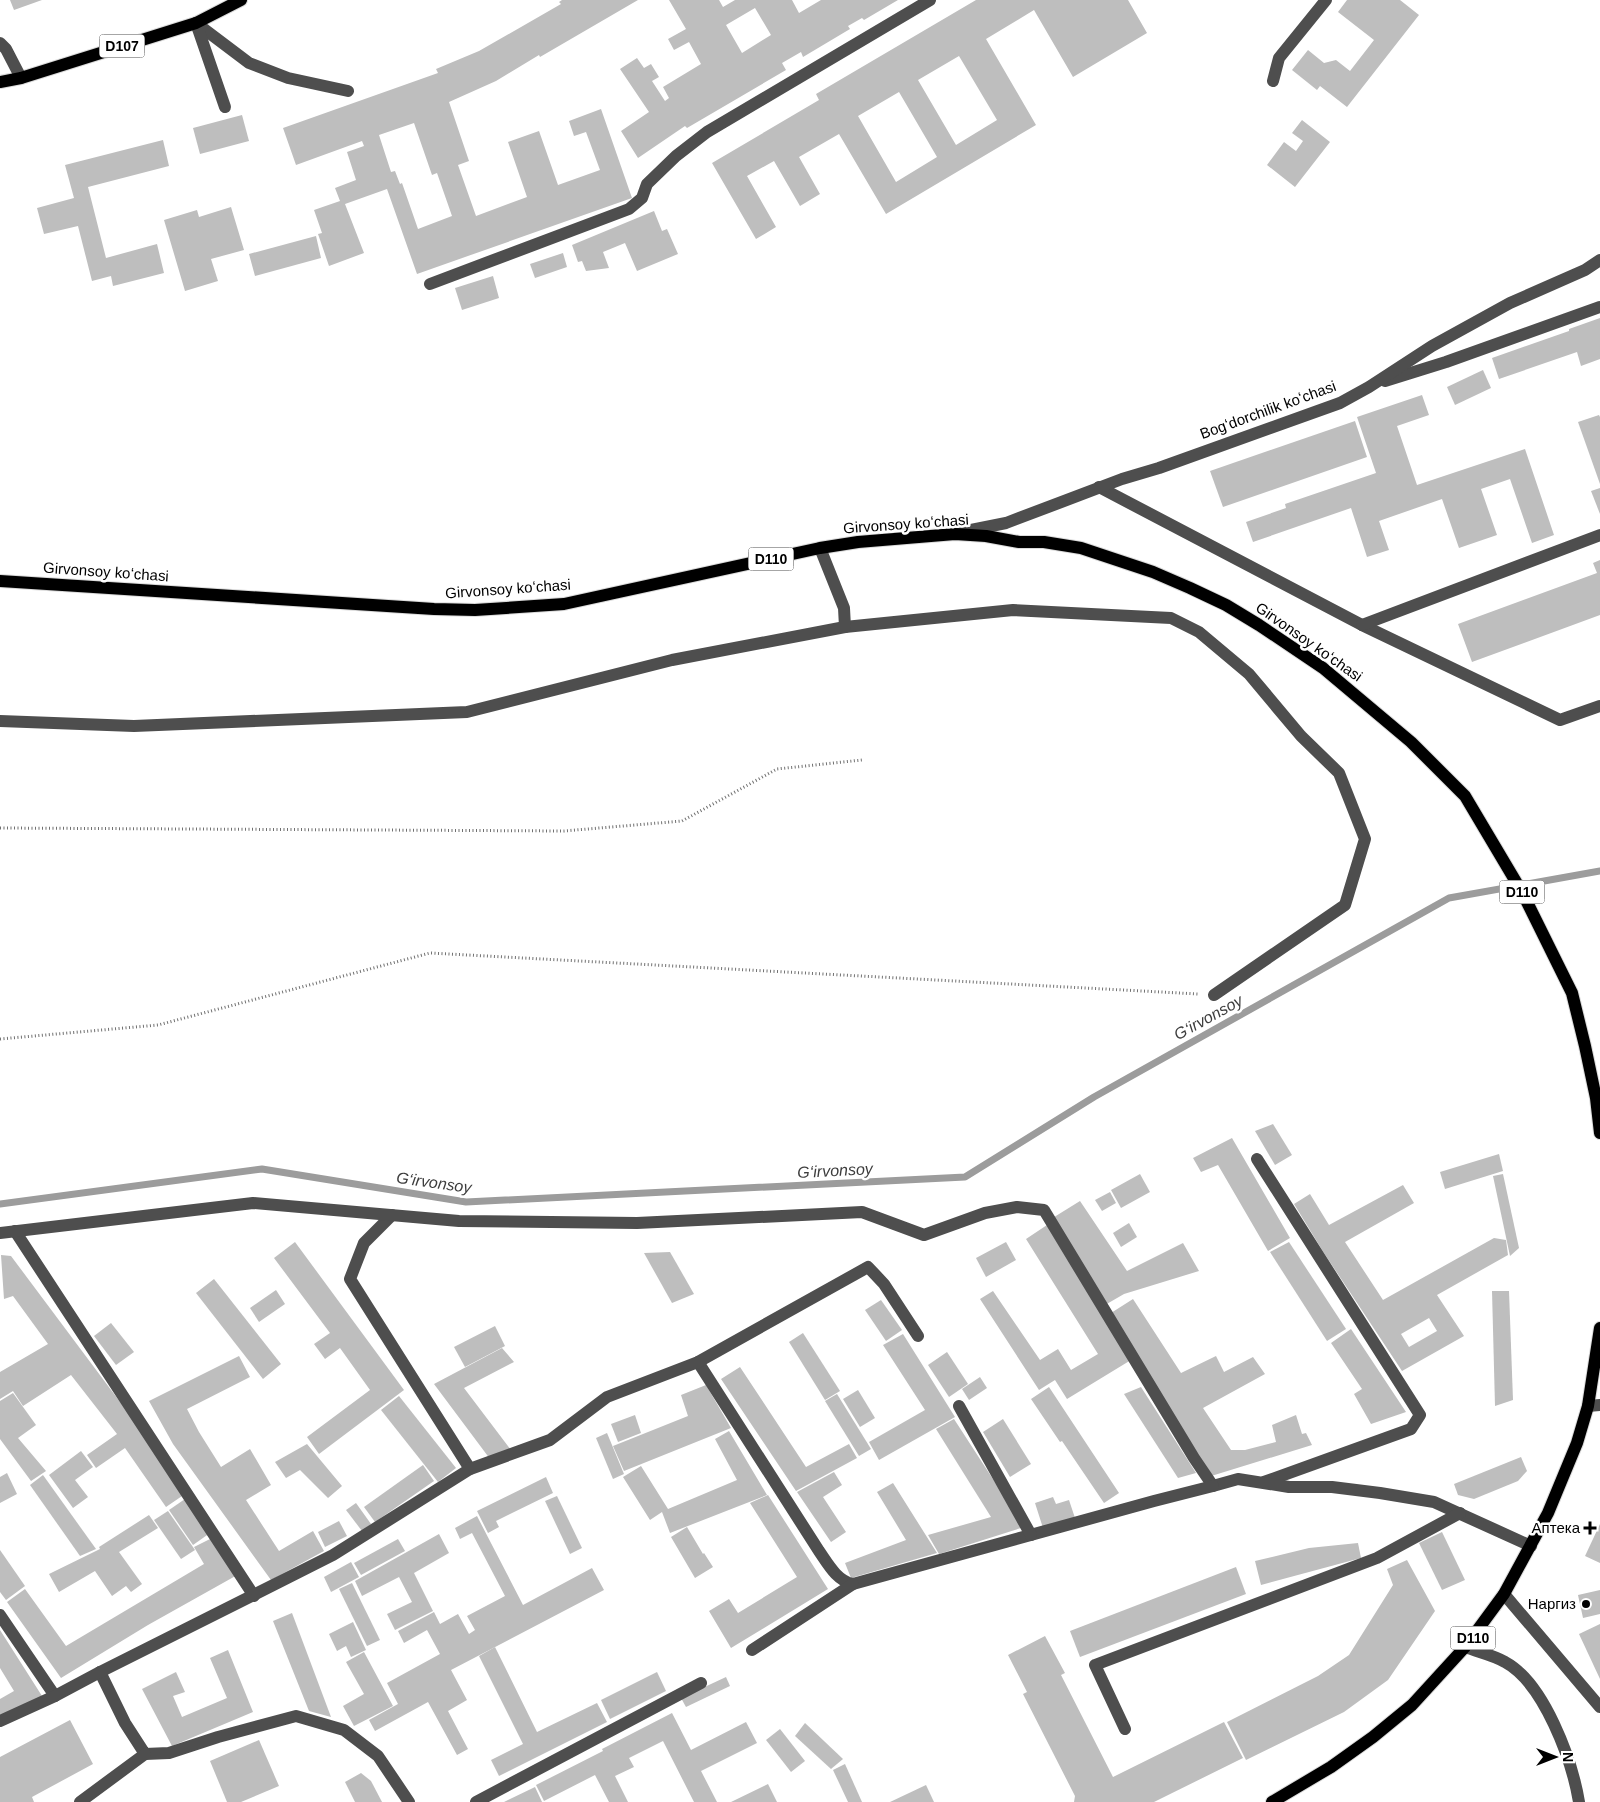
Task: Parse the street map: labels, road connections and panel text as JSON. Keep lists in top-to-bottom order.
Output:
{
  "streets": {
    "main road": ["D107", "Girvonsoy koʻchasi", "D110"],
    "street": ["Bogʻdorchilik koʻchasi"]
  },
  "crossings": [
    ["Bogʻdorchilik koʻchasi", "Girvonsoy koʻchasi"]
  ],
  "water": ["G‘irvonsoy"],
  "places": {
    "health": ["Аптека"],
    "other": ["Наргиз"]
  },
  "north": "right"
}
